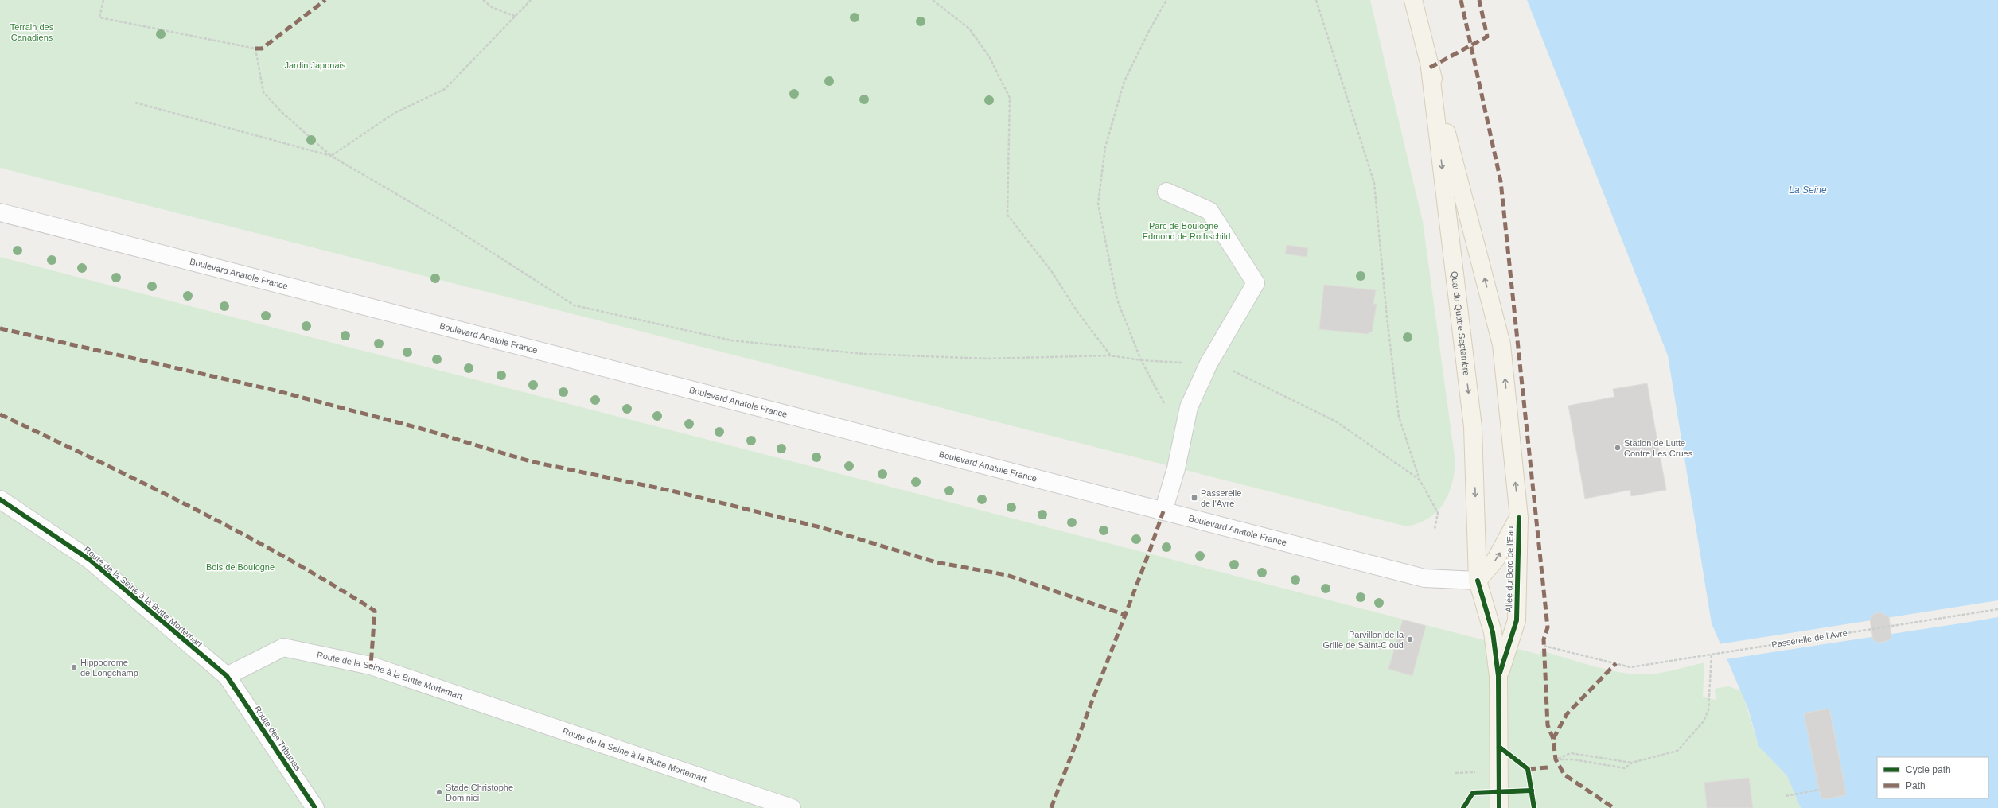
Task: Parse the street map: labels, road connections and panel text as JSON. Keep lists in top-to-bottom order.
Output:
{
  "streets": {
    "main road": [
      "Boulevard Anatole France",
      "Quai du Quatre Septembre",
      "Allée du Bord de l'Eau",
      "Route de la Seine à la Butte Mortemart",
      "Route des Tribunes"
    ],
    "path": ["Passerelle de l'Avre"]
  },
  "crossings": [
    ["Boulevard Anatole France", "Quai du Quatre Septembre"],
    ["Boulevard Anatole France", "Allée du Bord de l'Eau"],
    ["Quai du Quatre Septembre", "Allée du Bord de l'Eau"],
    ["Route de la Seine à la Butte Mortemart", "Route des Tribunes"]
  ],
  "water": ["La Seine"],
  "parks": [
    "Terrain des Canadiens",
    "Jardin Japonais",
    "Parc de Boulogne - Edmond de Rothschild",
    "Bois de Boulogne"
  ],
  "places": {
    "other": [
      "Station de Lutte Contre Les Crues",
      "Parvillon de la Grille de Saint-Cloud",
      "Hippodrome de Longchamp",
      "Stade Christophe Dominici"
    ],
    "transit": ["Passerelle de l'Avre"]
  },
  "legend": ["Cycle path", "Path"]
}
